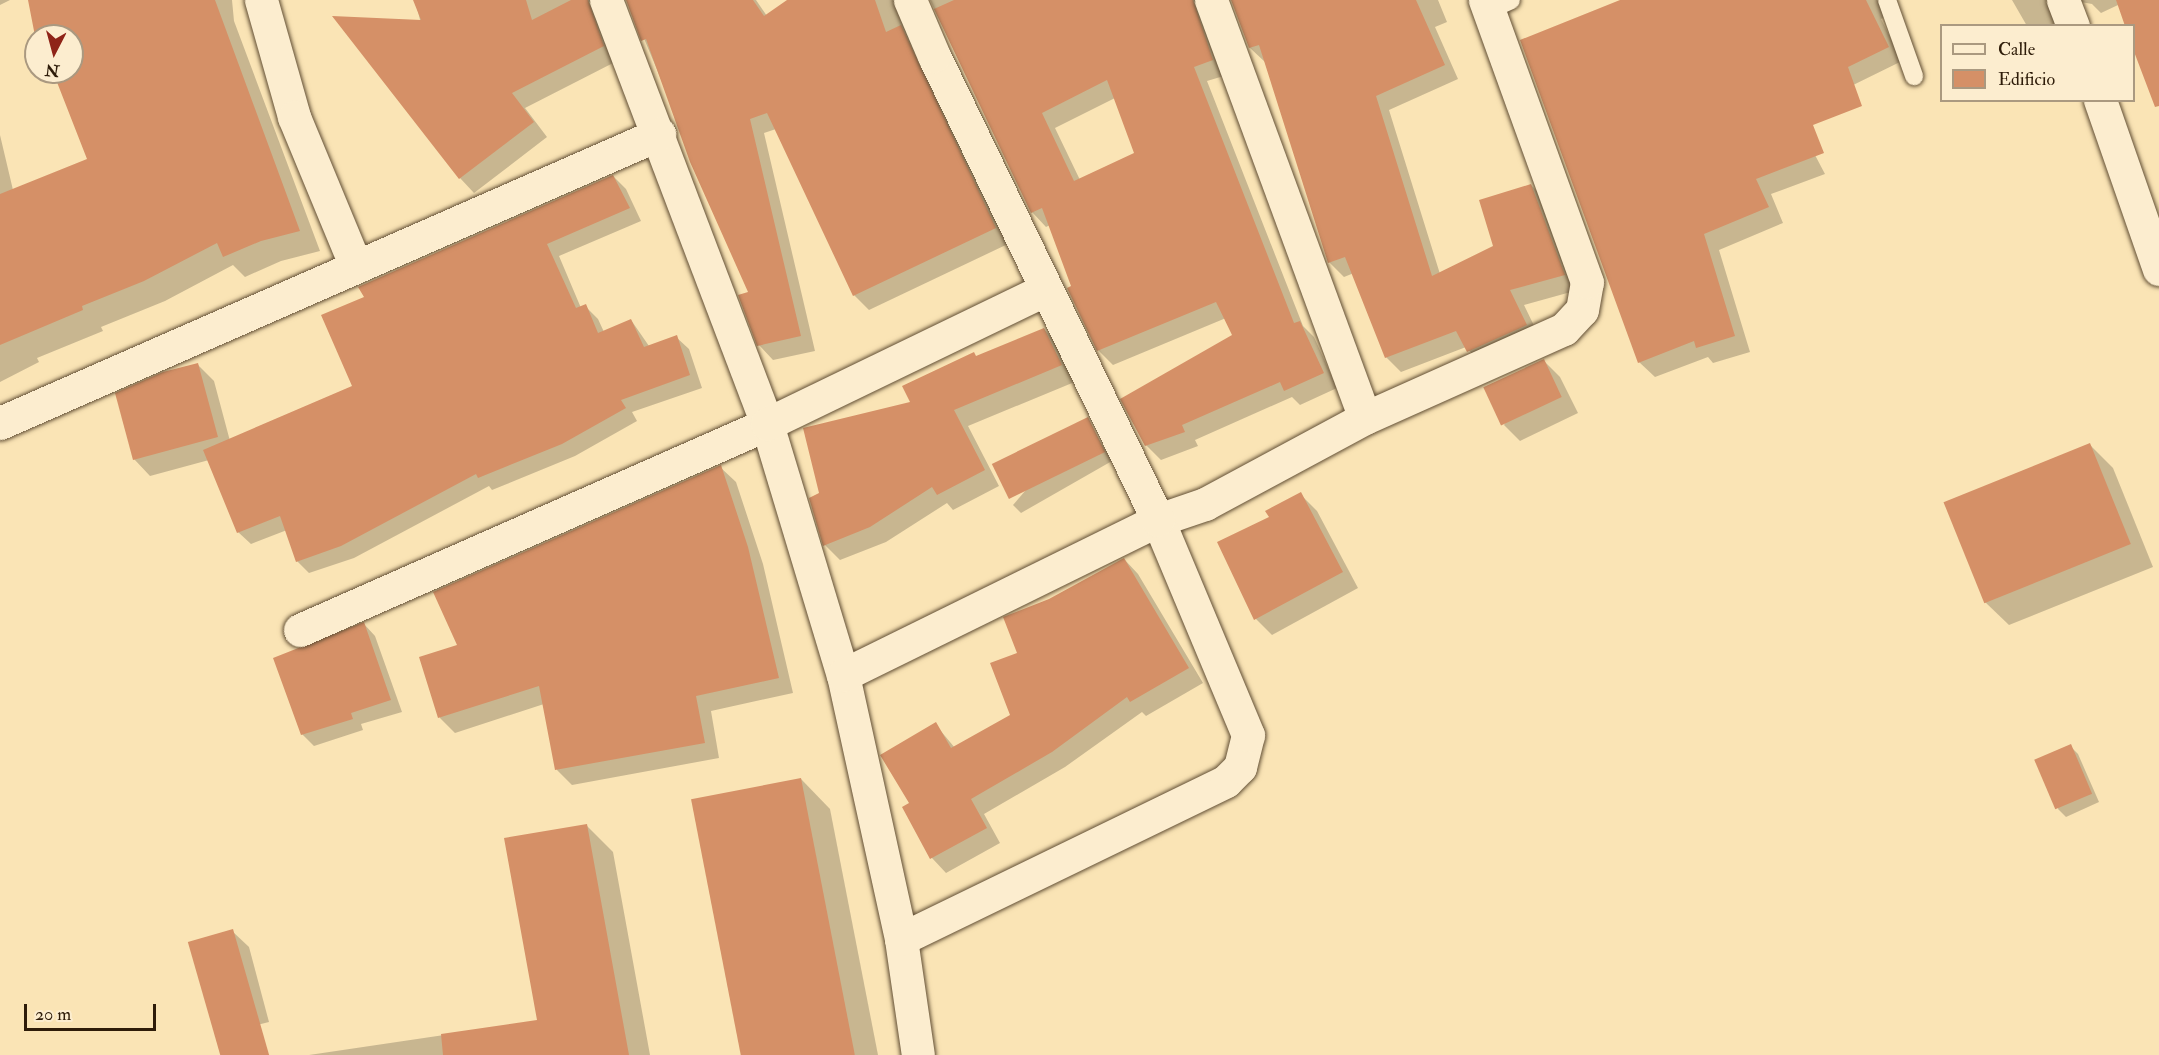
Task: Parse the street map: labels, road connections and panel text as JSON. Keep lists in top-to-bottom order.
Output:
{
  "legend": ["Calle", "Edificio"],
  "scale_bar": "20 m",
  "north": "bottom"
}
